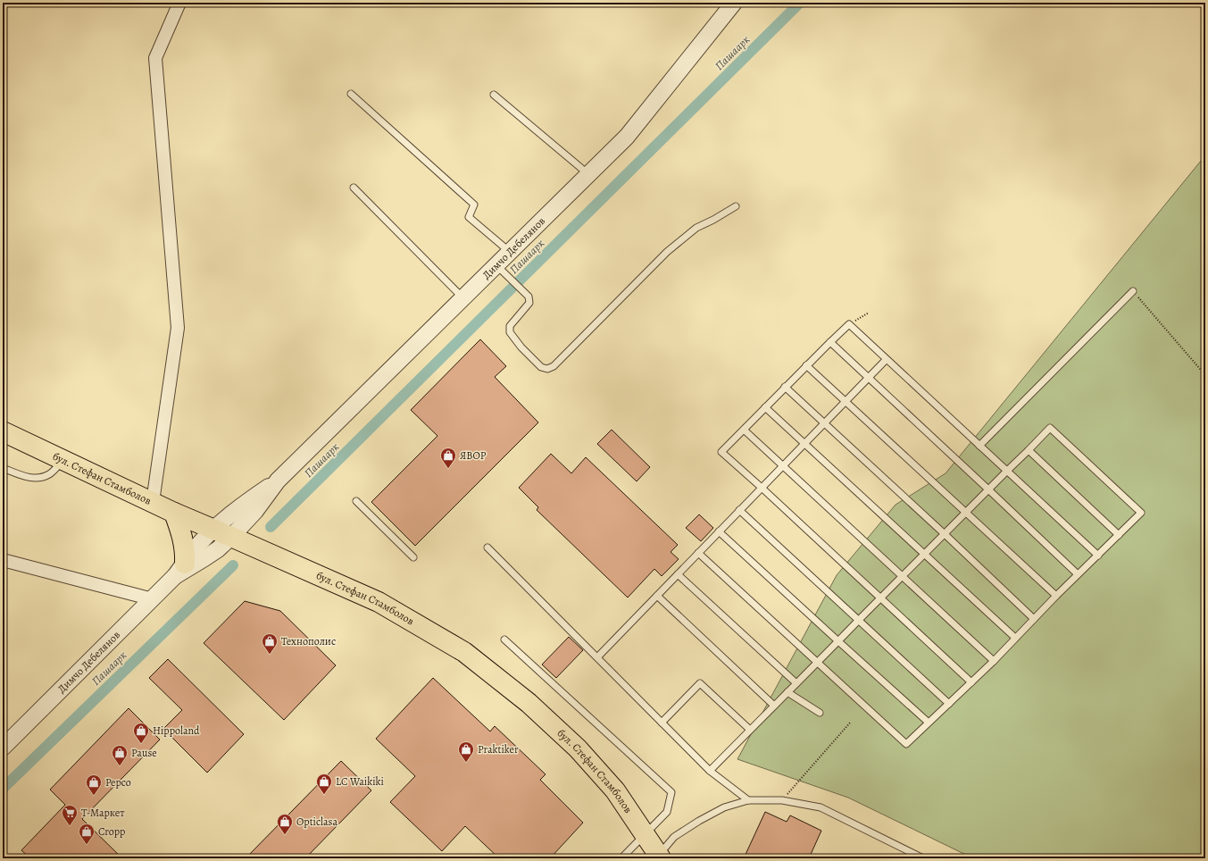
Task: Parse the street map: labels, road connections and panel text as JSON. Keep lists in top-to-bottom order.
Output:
{
  "streets": {
    "main road": ["бул. Стефан Стамболов"],
    "street": ["Димчо Дебелянов"]
  },
  "crossings": [
    ["Димчо Дебелянов", "бул. Стефан Стамболов"]
  ],
  "water": ["Пашаарк"],
  "places": {
    "shop": [
      "ЯВОР",
      "Технополис",
      "Hippoland",
      "Praktiker",
      "Pause",
      "LC Waikiki",
      "Pepco",
      "Opticlasa",
      "Cropp"
    ],
    "supermarket": ["Т-Маркет"]
  }
}
